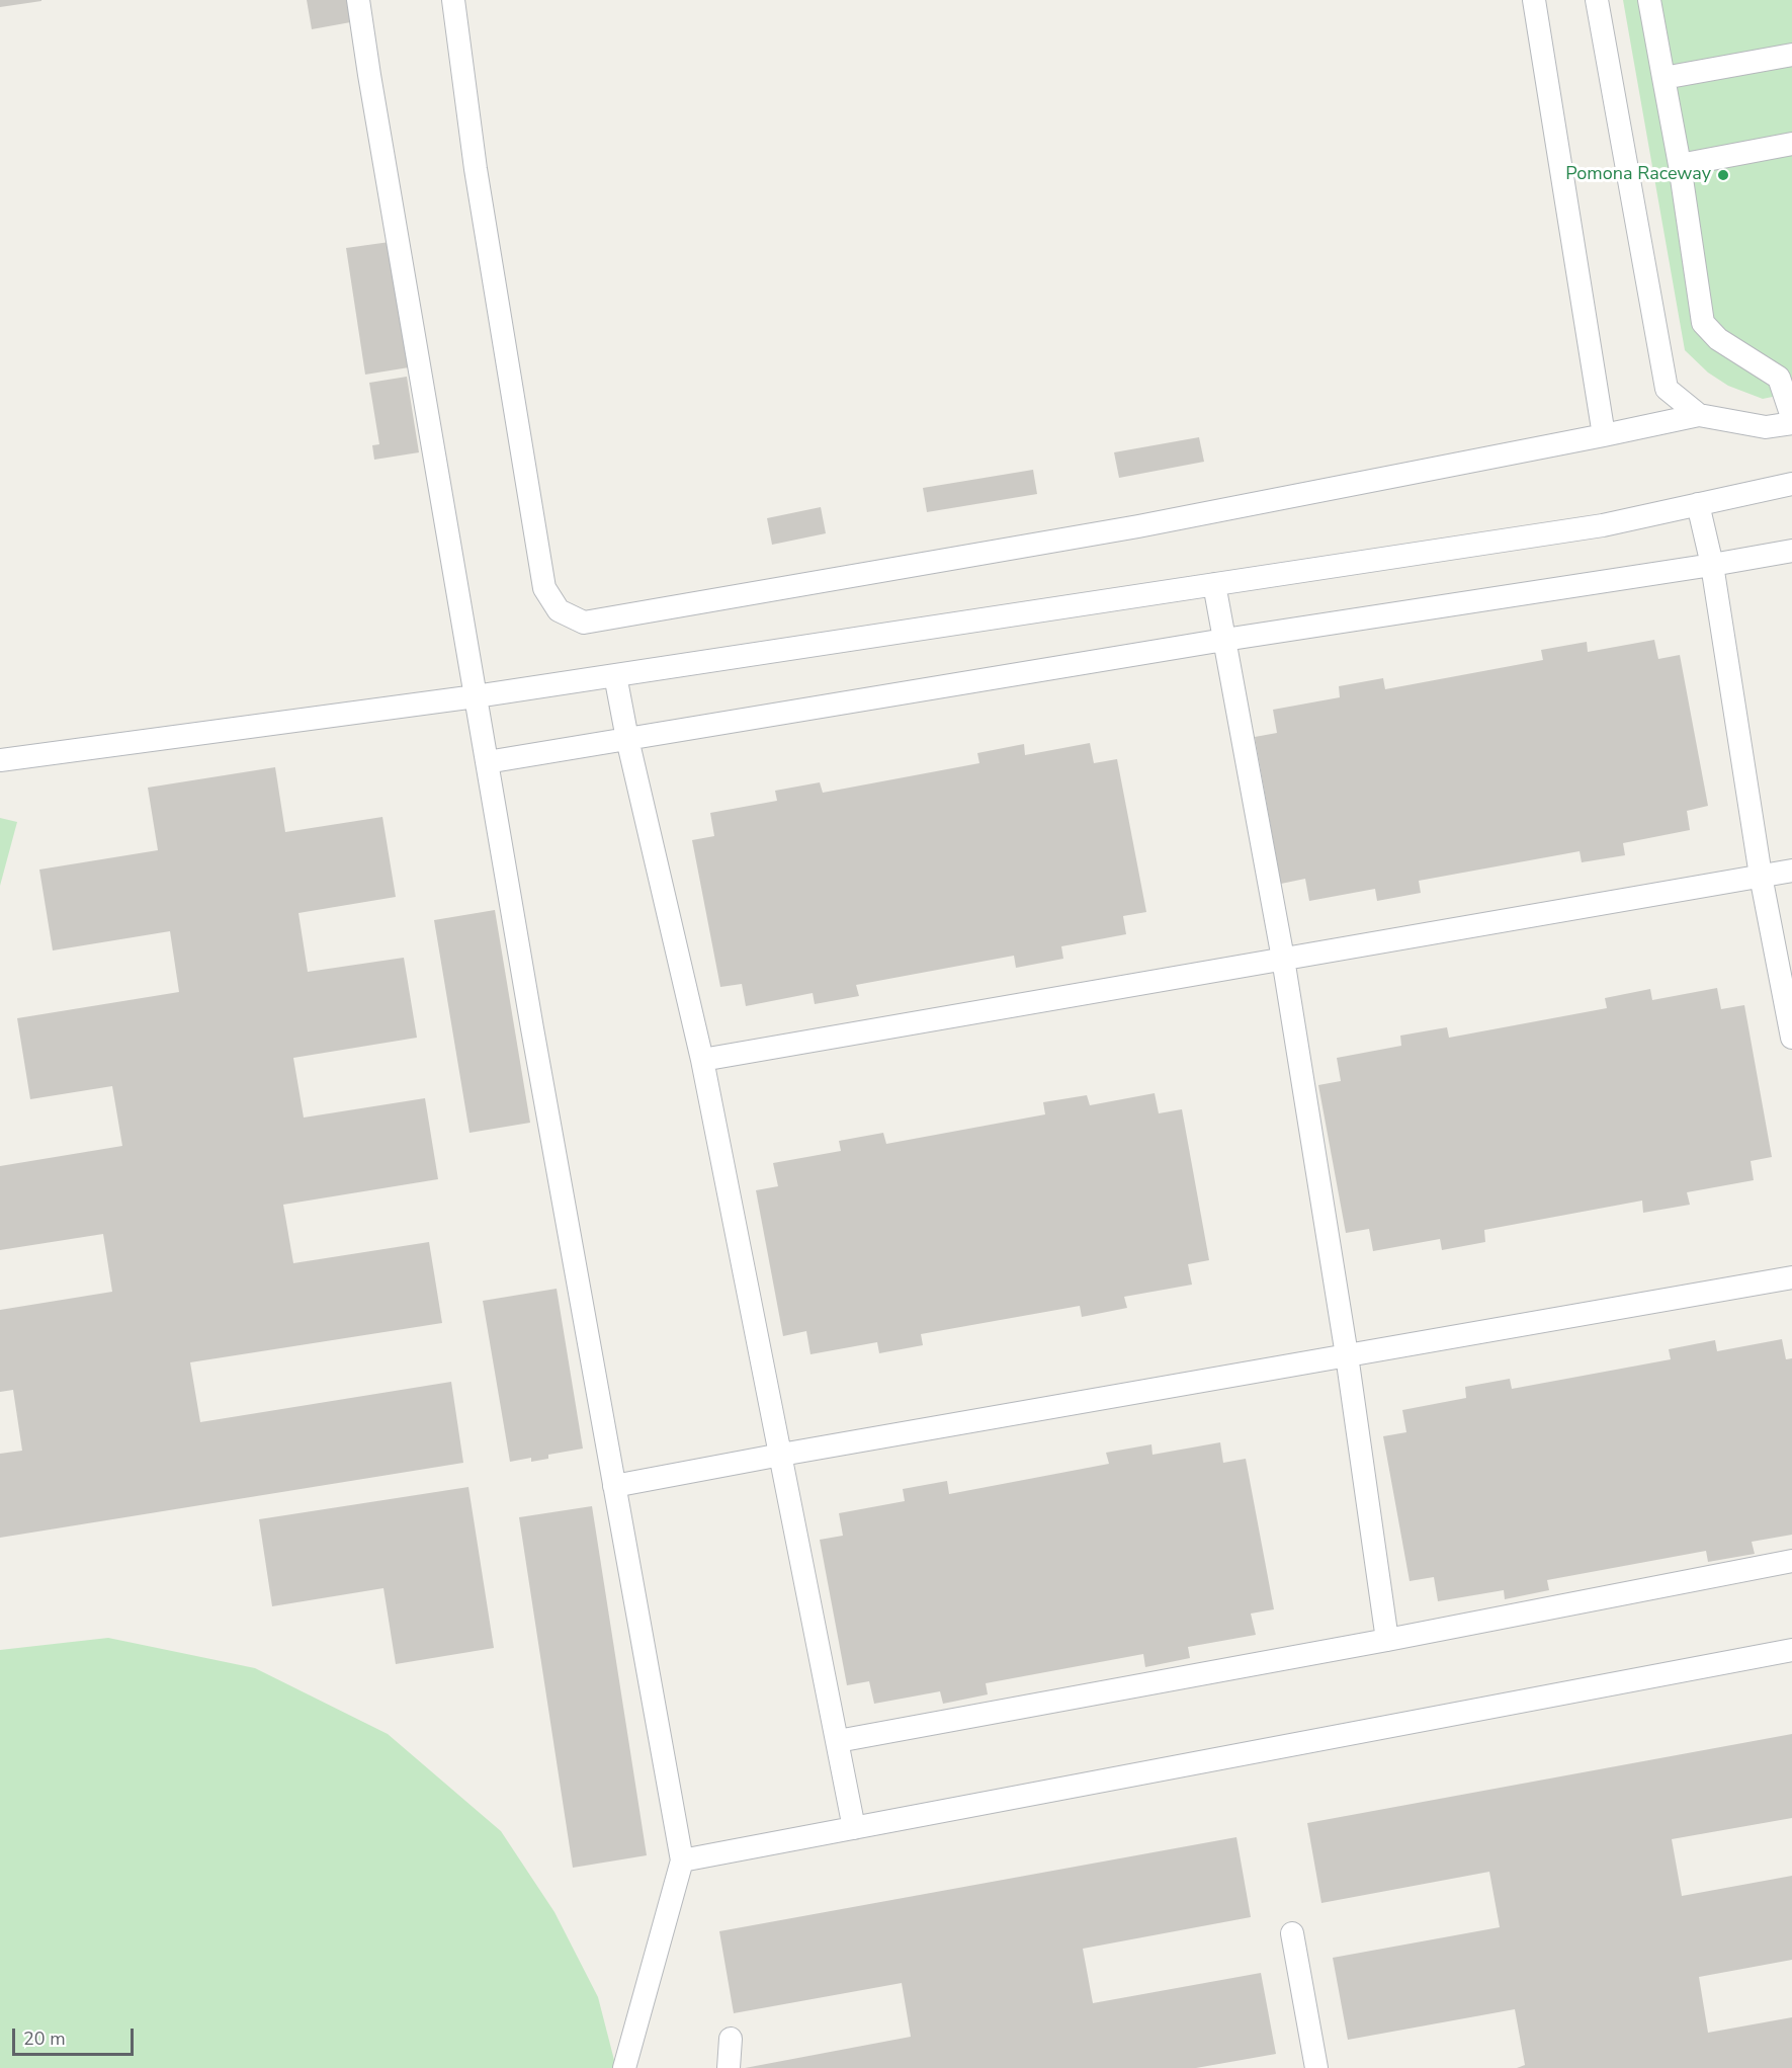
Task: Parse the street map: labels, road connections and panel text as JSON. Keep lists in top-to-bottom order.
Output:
{
  "places": ["Pomona Raceway"],
  "scale_bar": "20 m"
}
